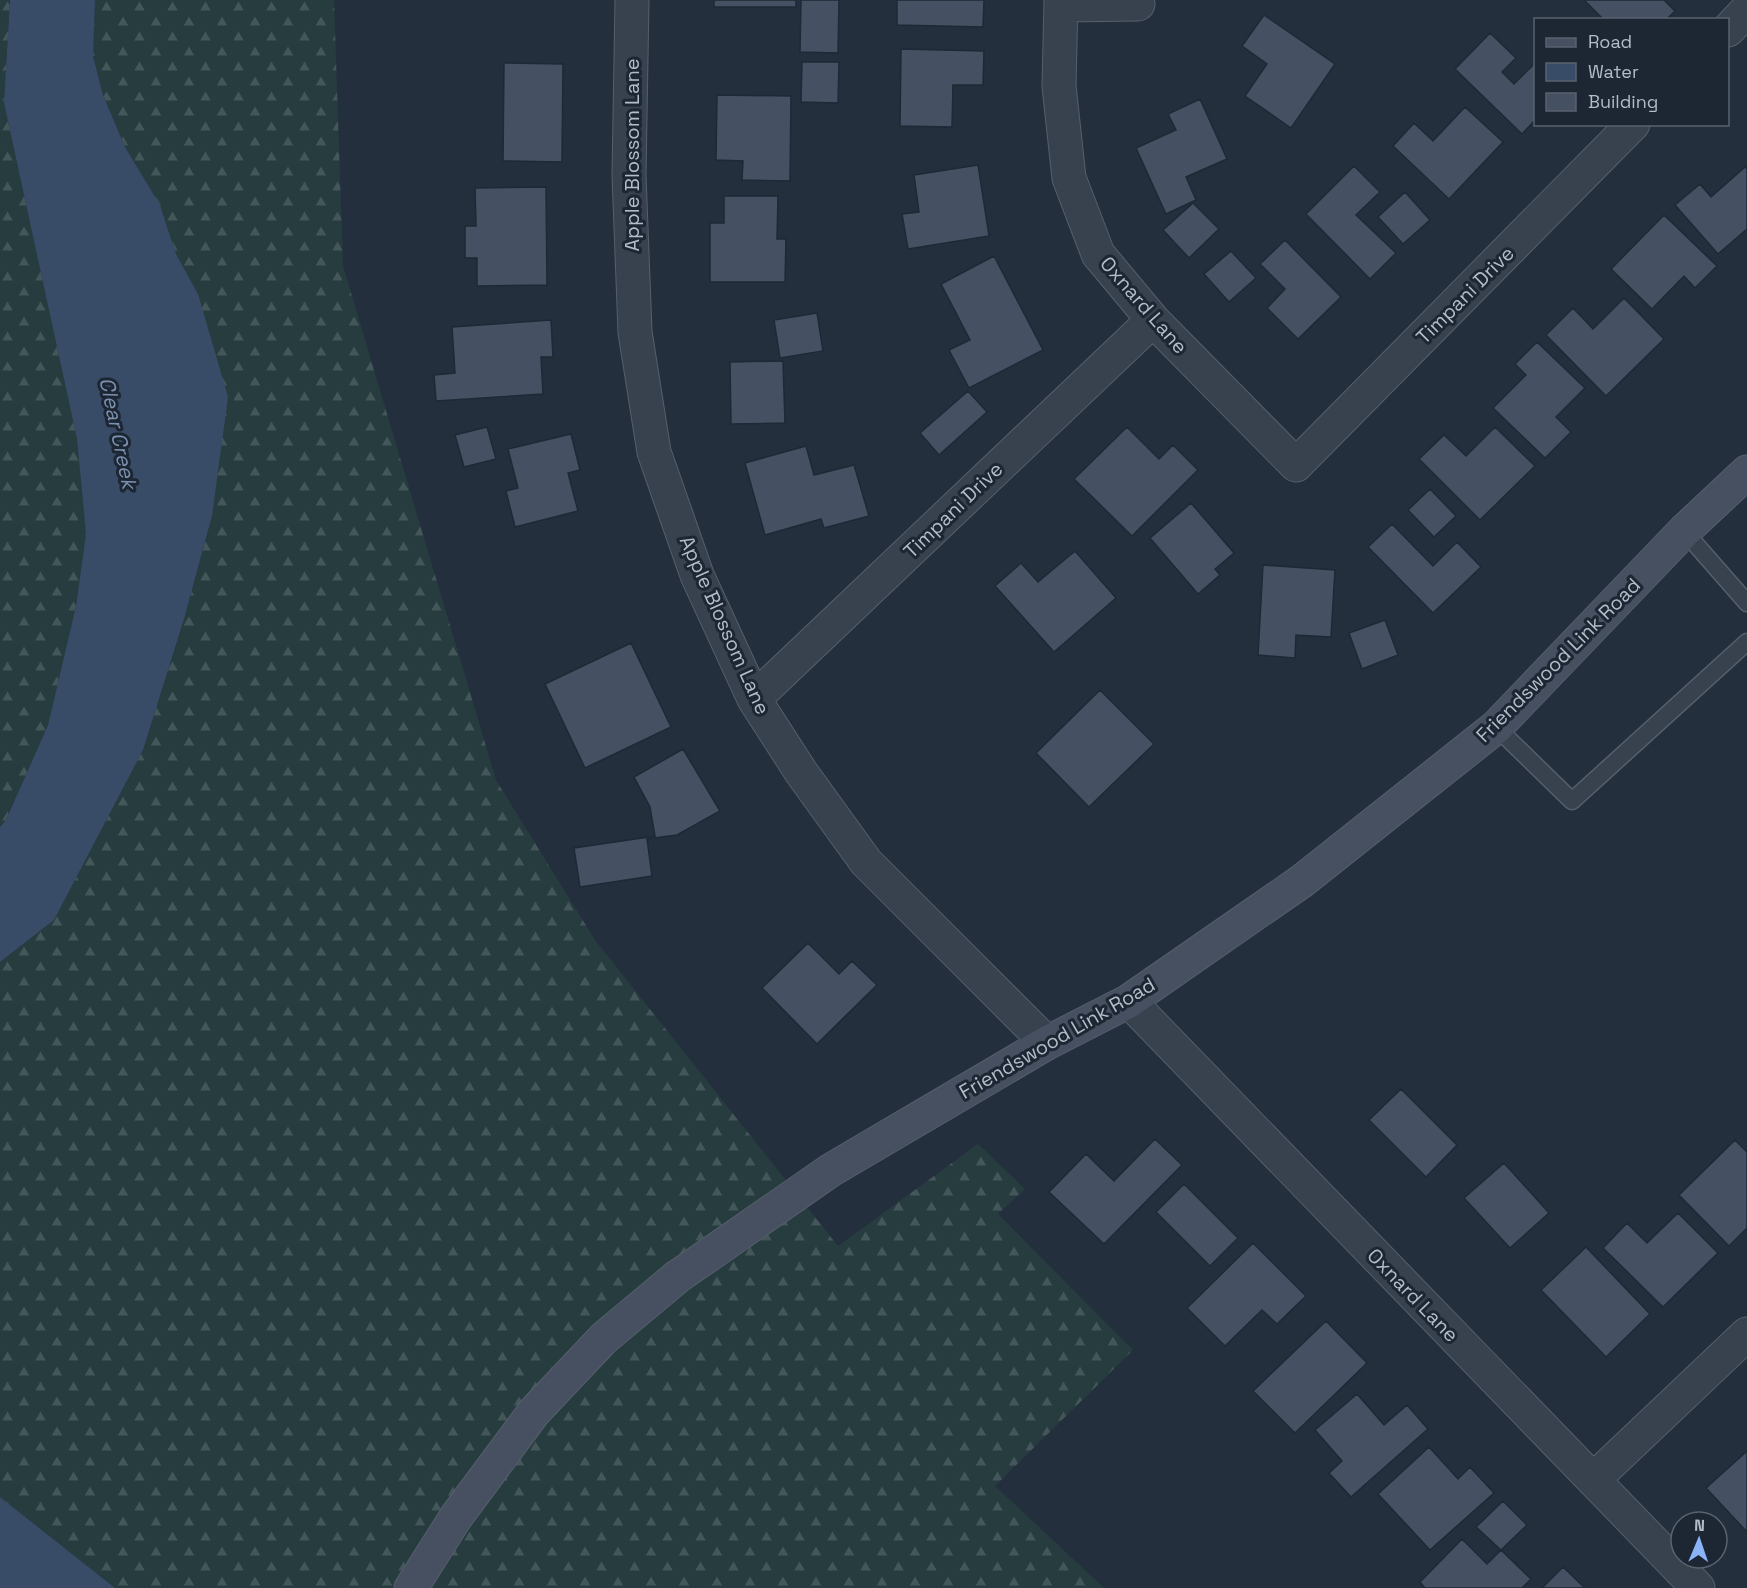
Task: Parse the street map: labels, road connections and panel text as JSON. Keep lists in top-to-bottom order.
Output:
{
  "streets": {
    "main road": ["Friendswood Link Road"],
    "street": ["Apple Blossom Lane", "Timpani Drive", "Oxnard Lane"]
  },
  "crossings": [
    ["Apple Blossom Lane", "Timpani Drive"],
    ["Apple Blossom Lane", "Friendswood Link Road"],
    ["Timpani Drive", "Oxnard Lane"],
    ["Oxnard Lane", "Friendswood Link Road"]
  ],
  "water": ["Clear Creek"],
  "legend": ["Road", "Water", "Building"],
  "north": "top"
}
